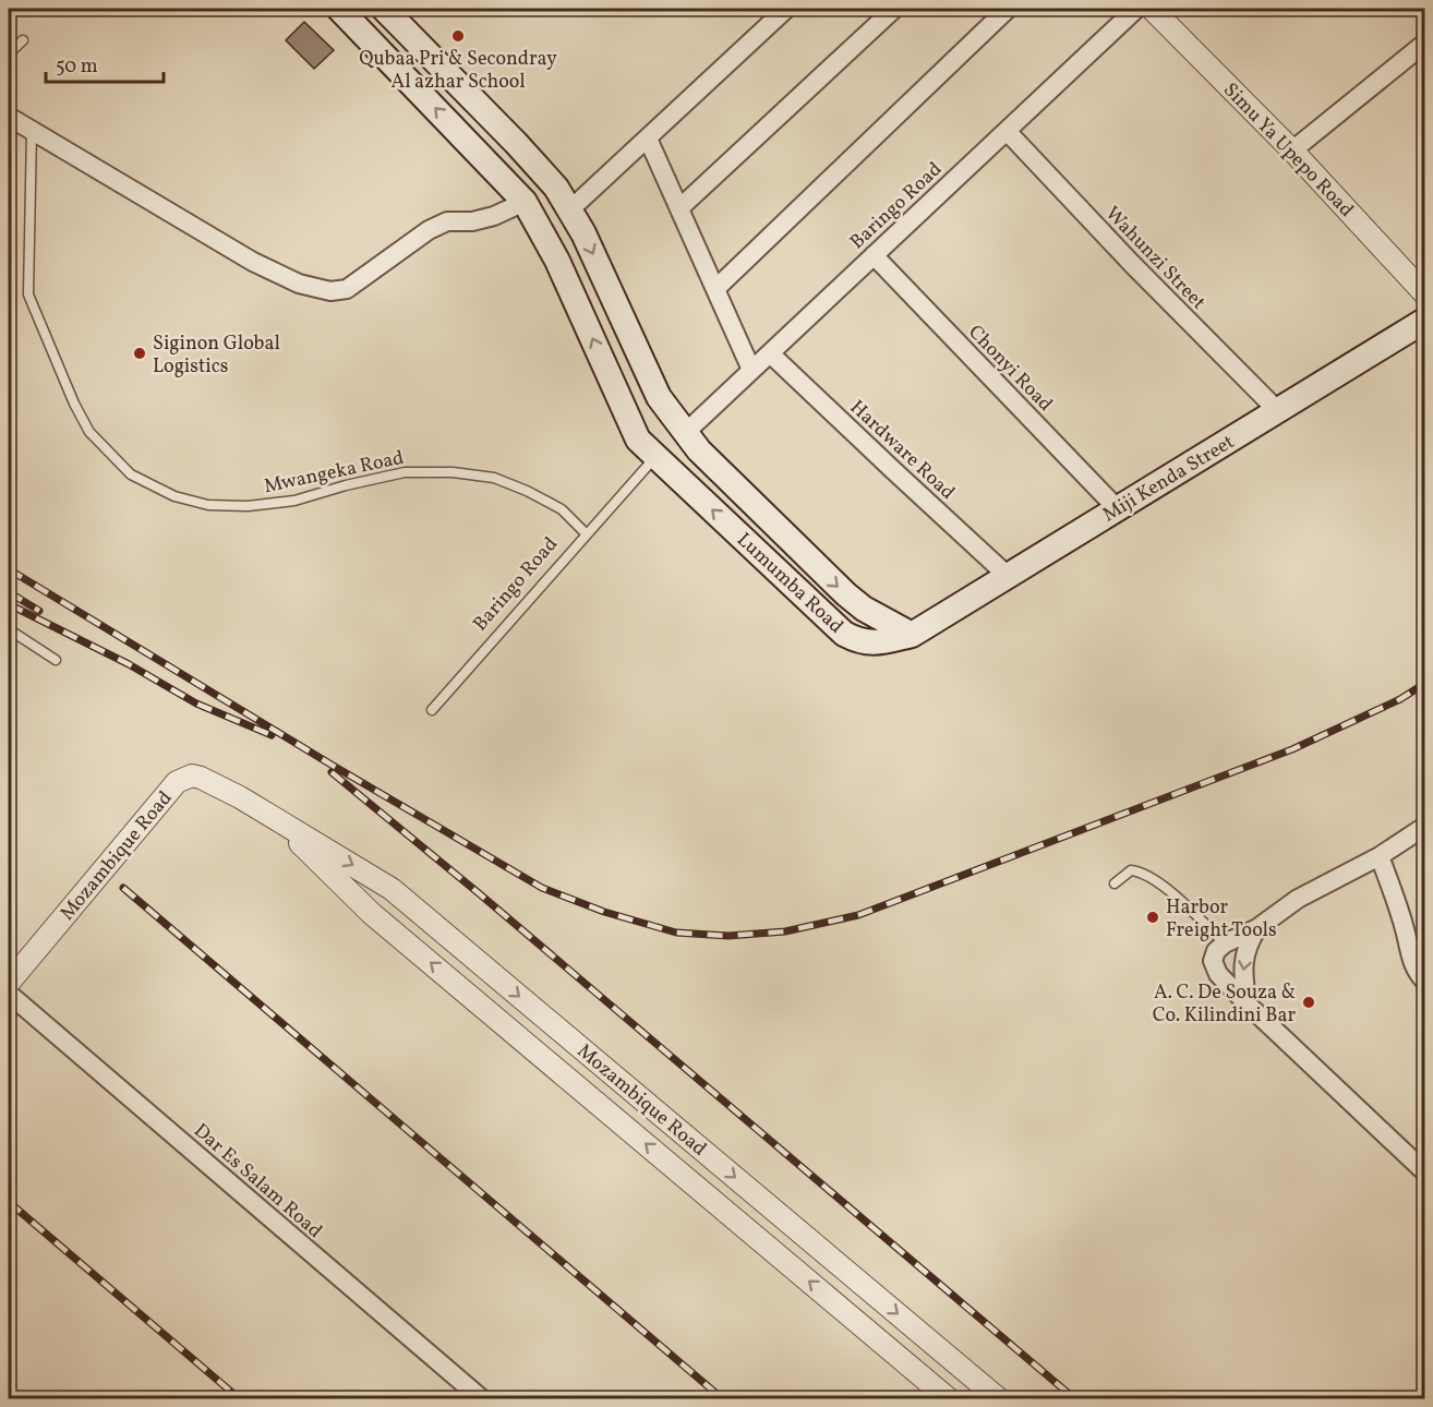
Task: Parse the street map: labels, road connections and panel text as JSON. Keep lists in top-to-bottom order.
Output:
{
  "streets": {
    "main road": ["Miji Kenda Street", "Lumumba Road"],
    "street": [
      "Simu Ya Upepo Road",
      "Baringo Road",
      "Wahunzi Street",
      "Chonyi Road",
      "Hardware Road",
      "Mozambique Road",
      "Dar Es Salam Road"
    ],
    "lane": ["Mwangeka Road"]
  },
  "crossings": [
    ["Baringo Road", "Wahunzi Street"],
    ["Baringo Road", "Chonyi Road"],
    ["Baringo Road", "Hardware Road"],
    ["Baringo Road", "Mwangeka Road"],
    ["Baringo Road", "Lumumba Road"],
    ["Wahunzi Street", "Miji Kenda Street"],
    ["Chonyi Road", "Miji Kenda Street"],
    ["Hardware Road", "Miji Kenda Street"],
    ["Miji Kenda Street", "Lumumba Road"]
  ],
  "places": [
    "Qubaa Pri & Secondray Al azhar School",
    "Siginon Global Logistics",
    "Harbor Freight Tools",
    "A. C. De Souza & Co. Kilindini Bar"
  ],
  "scale_bar": "50 m"
}
